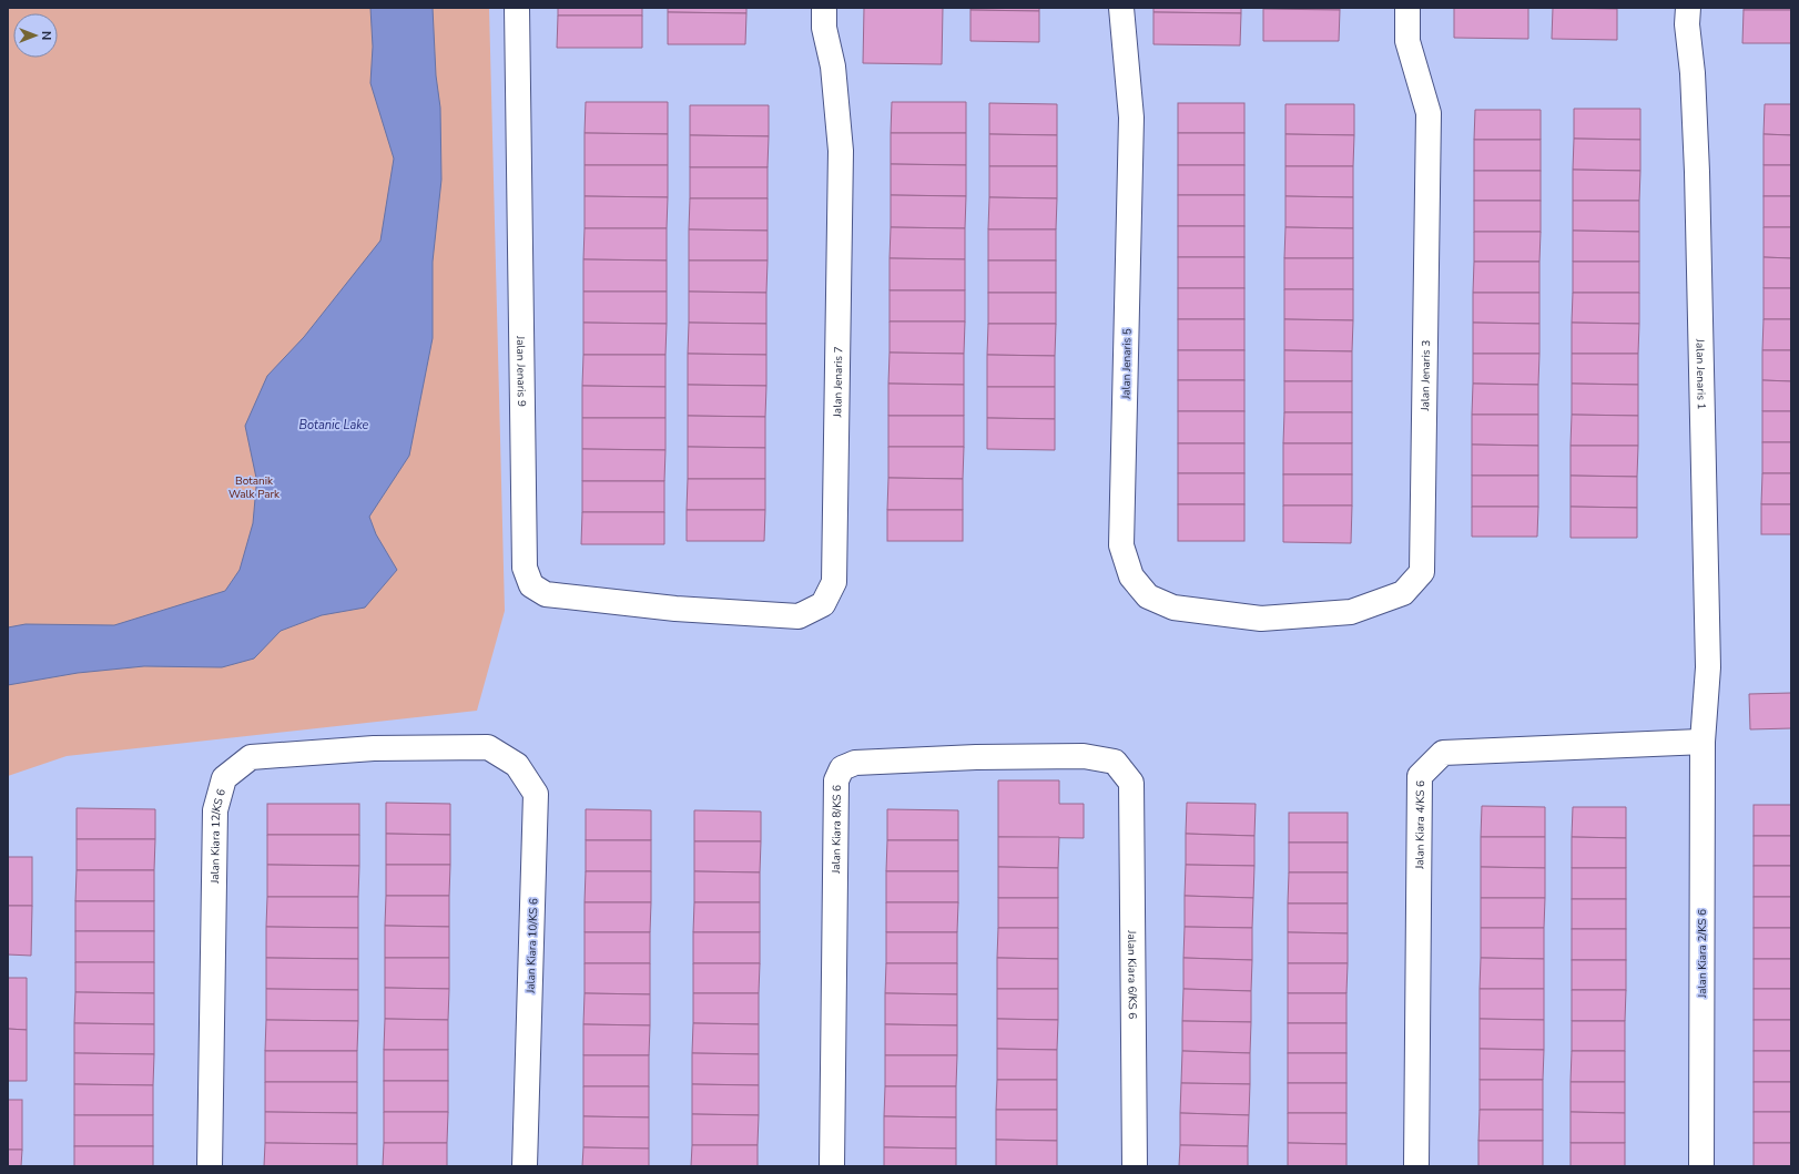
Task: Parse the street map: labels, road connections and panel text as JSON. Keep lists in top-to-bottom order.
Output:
{
  "streets": {
    "street": [
      "Jalan Jenaris 5",
      "Jalan Jenaris 9",
      "Jalan Jenaris 1",
      "Jalan Jenaris 3",
      "Jalan Jenaris 7",
      "Jalan Kiara 4/KS 6",
      "Jalan Kiara 8/KS 6",
      "Jalan Kiara 12/KS 6",
      "Jalan Kiara 10/KS 6",
      "Jalan Kiara 2/KS 6",
      "Jalan Kiara 6/KS 6"
    ]
  },
  "crossings": [
    ["Jalan Jenaris 5", "Jalan Jenaris 3"],
    ["Jalan Jenaris 9", "Jalan Jenaris 7"],
    ["Jalan Jenaris 1", "Jalan Kiara 4/KS 6"],
    ["Jalan Jenaris 1", "Jalan Kiara 2/KS 6"],
    ["Jalan Kiara 4/KS 6", "Jalan Kiara 2/KS 6"],
    ["Jalan Kiara 8/KS 6", "Jalan Kiara 6/KS 6"],
    ["Jalan Kiara 12/KS 6", "Jalan Kiara 10/KS 6"]
  ],
  "water": ["Botanic Lake"],
  "parks": ["Botanik Walk Park"],
  "north": "right"
}
